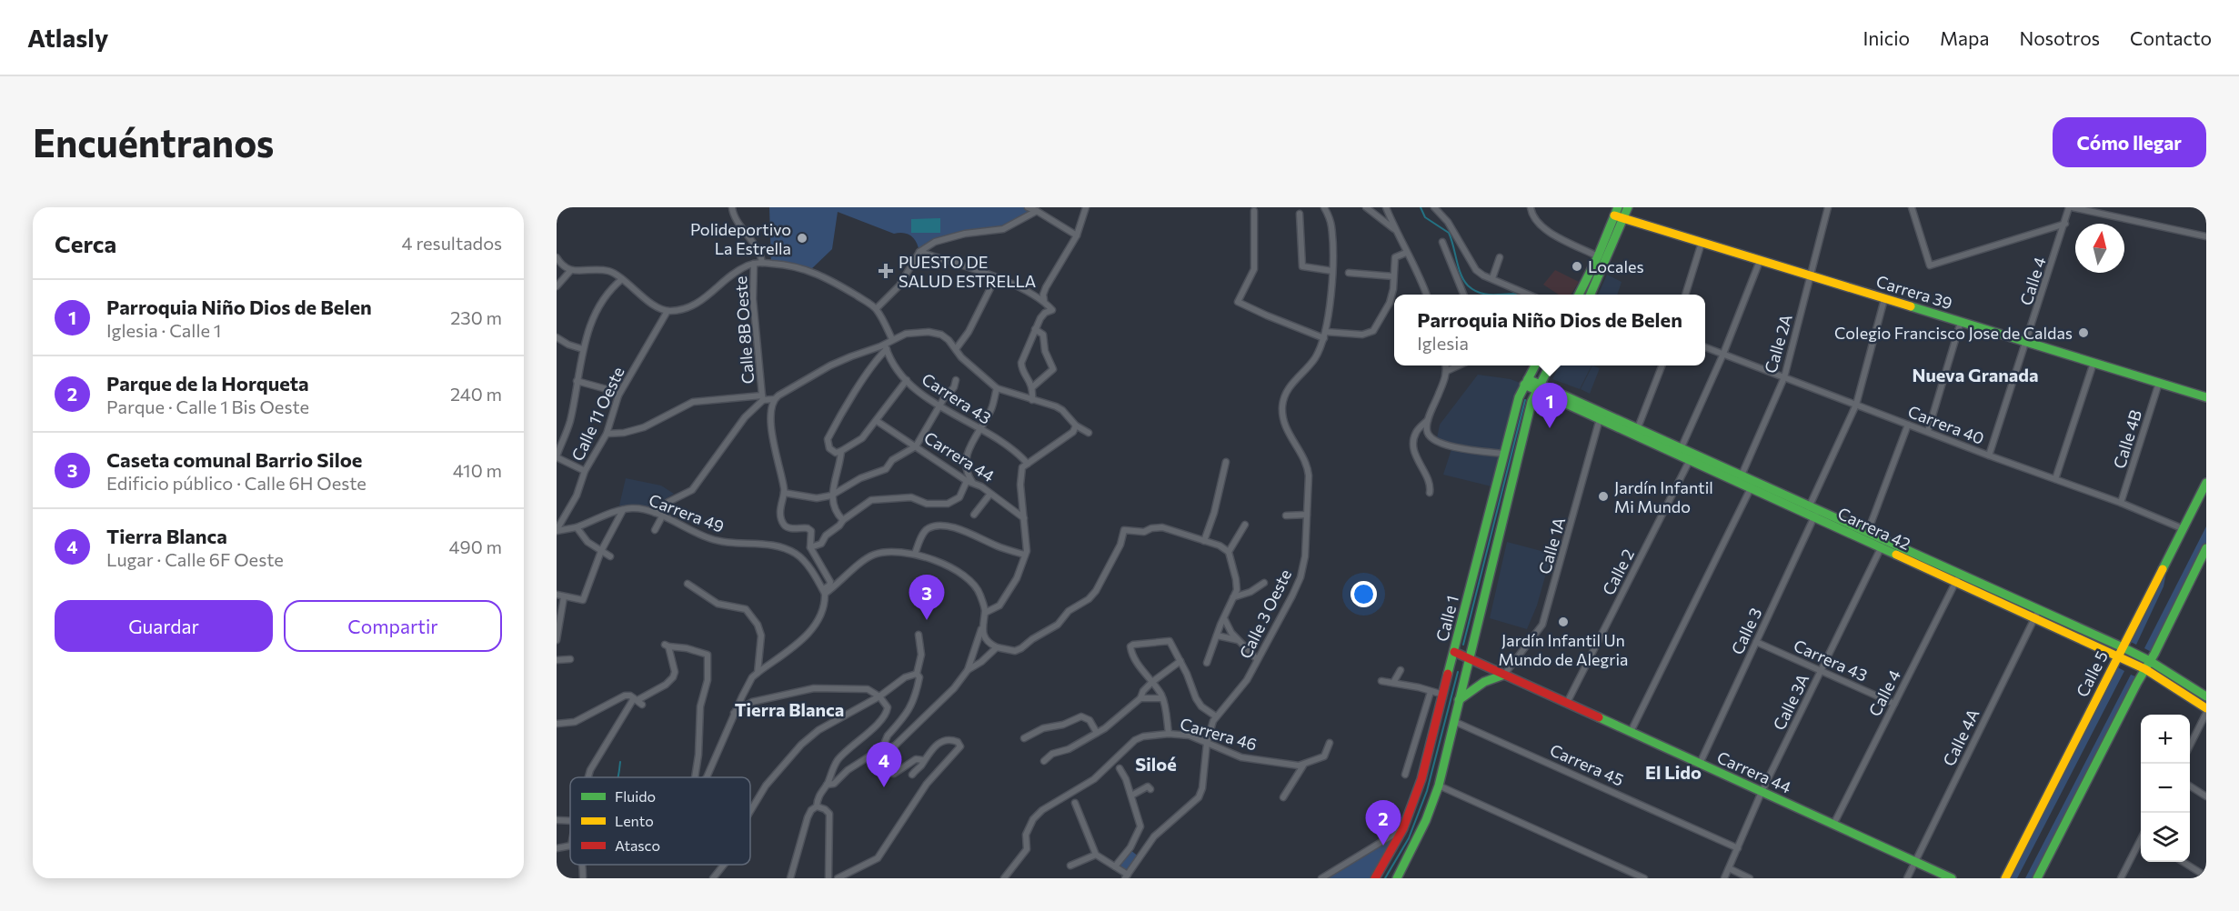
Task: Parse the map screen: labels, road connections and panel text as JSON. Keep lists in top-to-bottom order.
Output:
{
  "streets": {
    "main road": [
      "Carrera 39",
      "Carrera 44",
      "Carrera 42",
      "Calle 1",
      "Calle 5"
    ],
    "street": [
      "Calle 4",
      "Calle 8B Oeste",
      "Calle 2A",
      "Carrera 43",
      "Calle 11 Oeste",
      "Carrera 40",
      "Calle 4B",
      "Carrera 49",
      "Calle 1A",
      "Calle 2",
      "Calle 3 Oeste",
      "Calle 3",
      "Calle 3A",
      "Carrera 46",
      "Calle 4A",
      "Carrera 45"
    ]
  },
  "crossings": [
    ["Calle 4", "Carrera 39"],
    ["Calle 4", "Carrera 43"],
    ["Calle 4", "Carrera 40"],
    ["Calle 4", "Carrera 44"],
    ["Calle 4", "Carrera 42"],
    ["Carrera 39", "Calle 2A"],
    ["Carrera 39", "Calle 4B"],
    ["Carrera 39", "Calle 3"],
    ["Calle 8B Oeste", "Carrera 49"],
    ["Calle 2A", "Carrera 40"],
    ["Calle 2A", "Carrera 42"],
    ["Carrera 43", "Calle 3"],
    ["Carrera 43", "Calle 3A"],
    ["Calle 11 Oeste", "Carrera 49"],
    ["Carrera 40", "Calle 4B"],
    ["Carrera 40", "Calle 3"],
    ["Carrera 40", "Calle 5"],
    ["Carrera 44", "Calle 1A"],
    ["Carrera 44", "Calle 2"],
    ["Carrera 44", "Calle 1"],
    ["Carrera 44", "Calle 3"],
    ["Carrera 44", "Calle 3A"],
    ["Carrera 44", "Calle 4A"],
    ["Carrera 42", "Calle 1A"],
    ["Carrera 42", "Calle 2"],
    ["Carrera 42", "Calle 1"],
    ["Carrera 42", "Calle 3"],
    ["Carrera 42", "Calle 5"],
    ["Carrera 42", "Calle 3A"],
    ["Carrera 42", "Calle 4A"],
    ["Calle 3 Oeste", "Carrera 46"],
    ["Calle 1", "Carrera 45"],
    ["Calle 3A", "Carrera 45"]
  ],
  "districts": [
    "Nueva Granada",
    "Tierra Blanca",
    "Siloé",
    "El Lido"
  ],
  "places": {
    "other": [
      "Polideportivo La Estrella",
      "Locales",
      "Colegio Francisco Jose de Caldas",
      "Jardín Infantil Mi Mundo",
      "Jardín Infantil Un Mundo de Alegria"
    ],
    "health": ["PUESTO DE SALUD ESTRELLA"]
  },
  "legend": ["Fluido", "Lento", "Atasco"],
  "north": "top",
  "page": {
    "header": "Atlasly",
    "nav": [
      "Inicio",
      "Mapa",
      "Nosotros",
      "Contacto"
    ],
    "buttons": [
      "Cómo llegar",
      ["Guardar", "Compartir"]
    ],
    "title": "Encuéntranos",
    "heading": ["Cerca", "4 resultados"],
    "list": [
      {
        "mark": "1",
        "name": "Parroquia Niño Dios de Belen",
        "note": "Iglesia · Calle 1",
        "value": "230 m"
      },
      {
        "mark": "2",
        "name": "Parque de la Horqueta",
        "note": "Parque · Calle 1 Bis Oeste",
        "value": "240 m"
      },
      {
        "mark": "3",
        "name": "Caseta comunal Barrio Siloe",
        "note": "Edificio público · Calle 6H Oeste",
        "value": "410 m"
      },
      {
        "mark": "4",
        "name": "Tierra Blanca",
        "note": "Lugar · Calle 6F Oeste",
        "value": "490 m"
      }
    ],
    "popup": ["Parroquia Niño Dios de Belen", "Iglesia"],
    "pins": [
      "1",
      "3",
      "4",
      "2"
    ],
    "map_buttons": ["+", "−"]
  }
}
